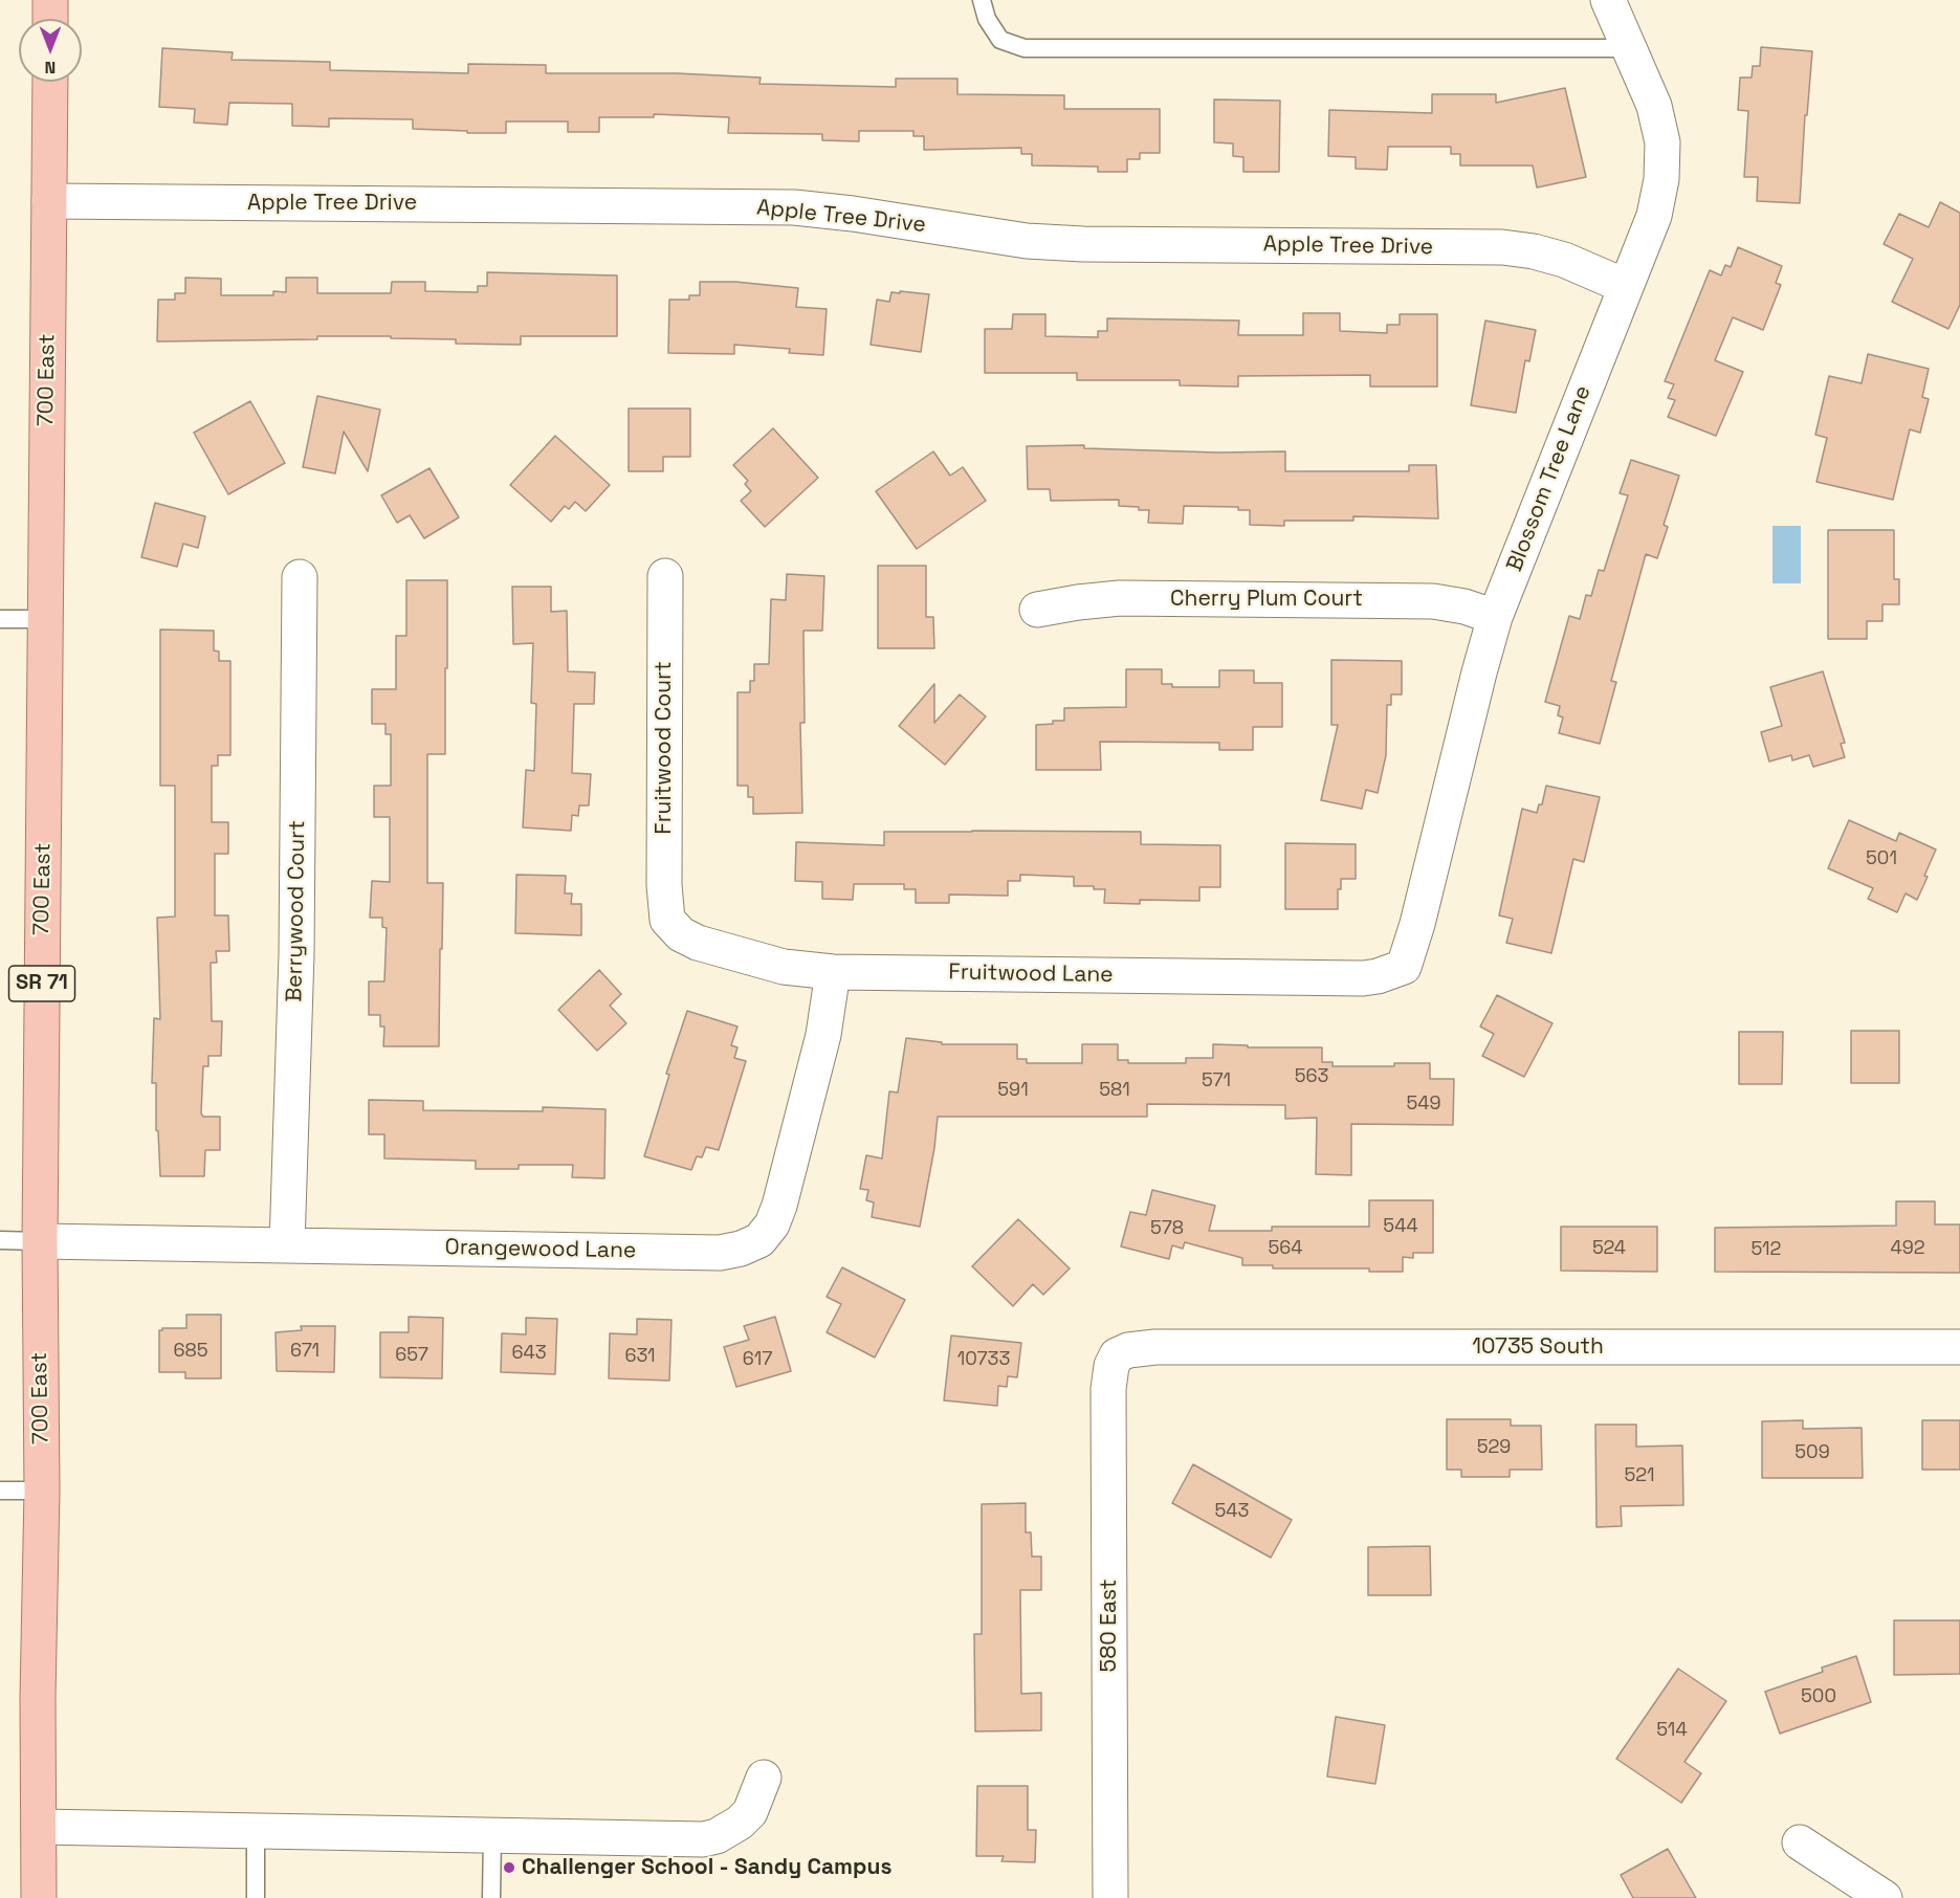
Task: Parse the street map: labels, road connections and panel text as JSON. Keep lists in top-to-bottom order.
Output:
{
  "streets": {
    "main road": ["700 East", "SR 71"],
    "street": [
      "Apple Tree Drive",
      "Blossom Tree Lane",
      "Cherry Plum Court",
      "Fruitwood Court",
      "Berrywood Court",
      "Fruitwood Lane",
      "Orangewood Lane",
      "10735 South",
      "580 East"
    ]
  },
  "crossings": [
    ["Apple Tree Drive", "700 East"],
    ["Apple Tree Drive", "Blossom Tree Lane"],
    ["700 East", "Orangewood Lane"],
    ["Blossom Tree Lane", "Cherry Plum Court"],
    ["Blossom Tree Lane", "Fruitwood Lane"],
    ["Fruitwood Court", "Fruitwood Lane"],
    ["Berrywood Court", "Orangewood Lane"],
    ["Fruitwood Lane", "Orangewood Lane"],
    ["10735 South", "580 East"]
  ],
  "places": ["Challenger School - Sandy Campus"],
  "house_numbers": [
    "501",
    "563",
    "571",
    "591",
    "581",
    "549",
    "544",
    "578",
    "564",
    "524",
    "492",
    "512",
    "685",
    "671",
    "643",
    "657",
    "631",
    "617",
    "10733",
    "529",
    "509",
    "521",
    "543",
    "500",
    "514"
  ],
  "north": "bottom"
}
